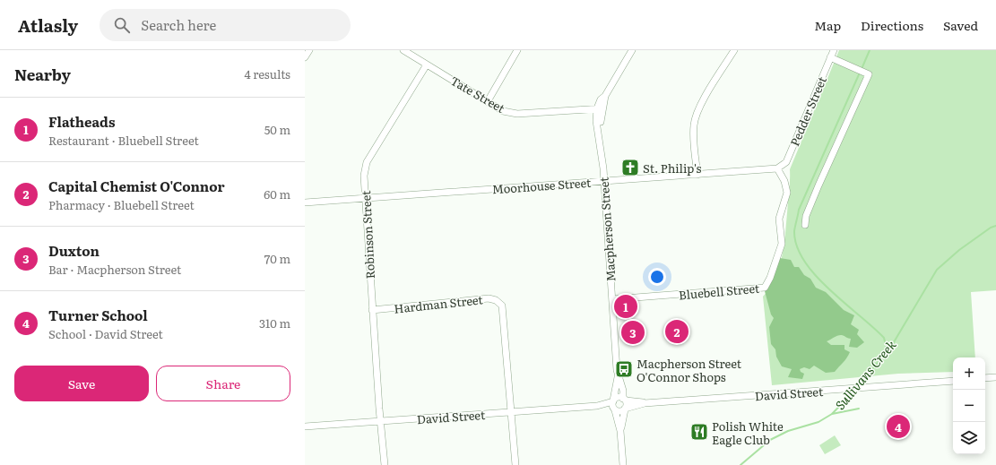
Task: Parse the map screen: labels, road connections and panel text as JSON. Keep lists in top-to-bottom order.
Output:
{
  "streets": {
    "street": [
      "Tate Street",
      "Pedder Street",
      "Moorhouse Street",
      "Macpherson Street",
      "Robinson Street",
      "Bluebell Street",
      "Hardman Street",
      "David Street"
    ]
  },
  "crossings": [
    ["Tate Street", "Macpherson Street"],
    ["Tate Street", "Robinson Street"],
    ["Pedder Street", "Moorhouse Street"],
    ["Pedder Street", "Bluebell Street"],
    ["Moorhouse Street", "Macpherson Street"],
    ["Moorhouse Street", "Robinson Street"],
    ["Moorhouse Street", "Bluebell Street"],
    ["Macpherson Street", "Bluebell Street"],
    ["Macpherson Street", "David Street"],
    ["Robinson Street", "Hardman Street"],
    ["Robinson Street", "David Street"],
    ["Hardman Street", "David Street"]
  ],
  "water": ["Sullivans Creek"],
  "places": {
    "church": ["St. Philip's"],
    "bus stop": ["Macpherson Street O'Connor Shops"],
    "restaurant": ["Polish White Eagle Club"]
  },
  "page": {
    "header": "Atlasly",
    "search": "Search here",
    "nav": ["Map", "Directions", "Saved"],
    "heading": ["Nearby", "4 results"],
    "list": [
      {
        "mark": "1",
        "name": "Flatheads",
        "note": "Restaurant · Bluebell Street",
        "value": "50 m"
      },
      {
        "mark": "2",
        "name": "Capital Chemist O'Connor",
        "note": "Pharmacy · Bluebell Street",
        "value": "60 m"
      },
      {
        "mark": "3",
        "name": "Duxton",
        "note": "Bar · Macpherson Street",
        "value": "70 m"
      },
      {
        "mark": "4",
        "name": "Turner School",
        "note": "School · David Street",
        "value": "310 m"
      }
    ],
    "pins": [
      "1",
      "2",
      "3",
      "4"
    ],
    "buttons": ["Save", "Share"],
    "map_buttons": ["+", "−"]
  }
}
